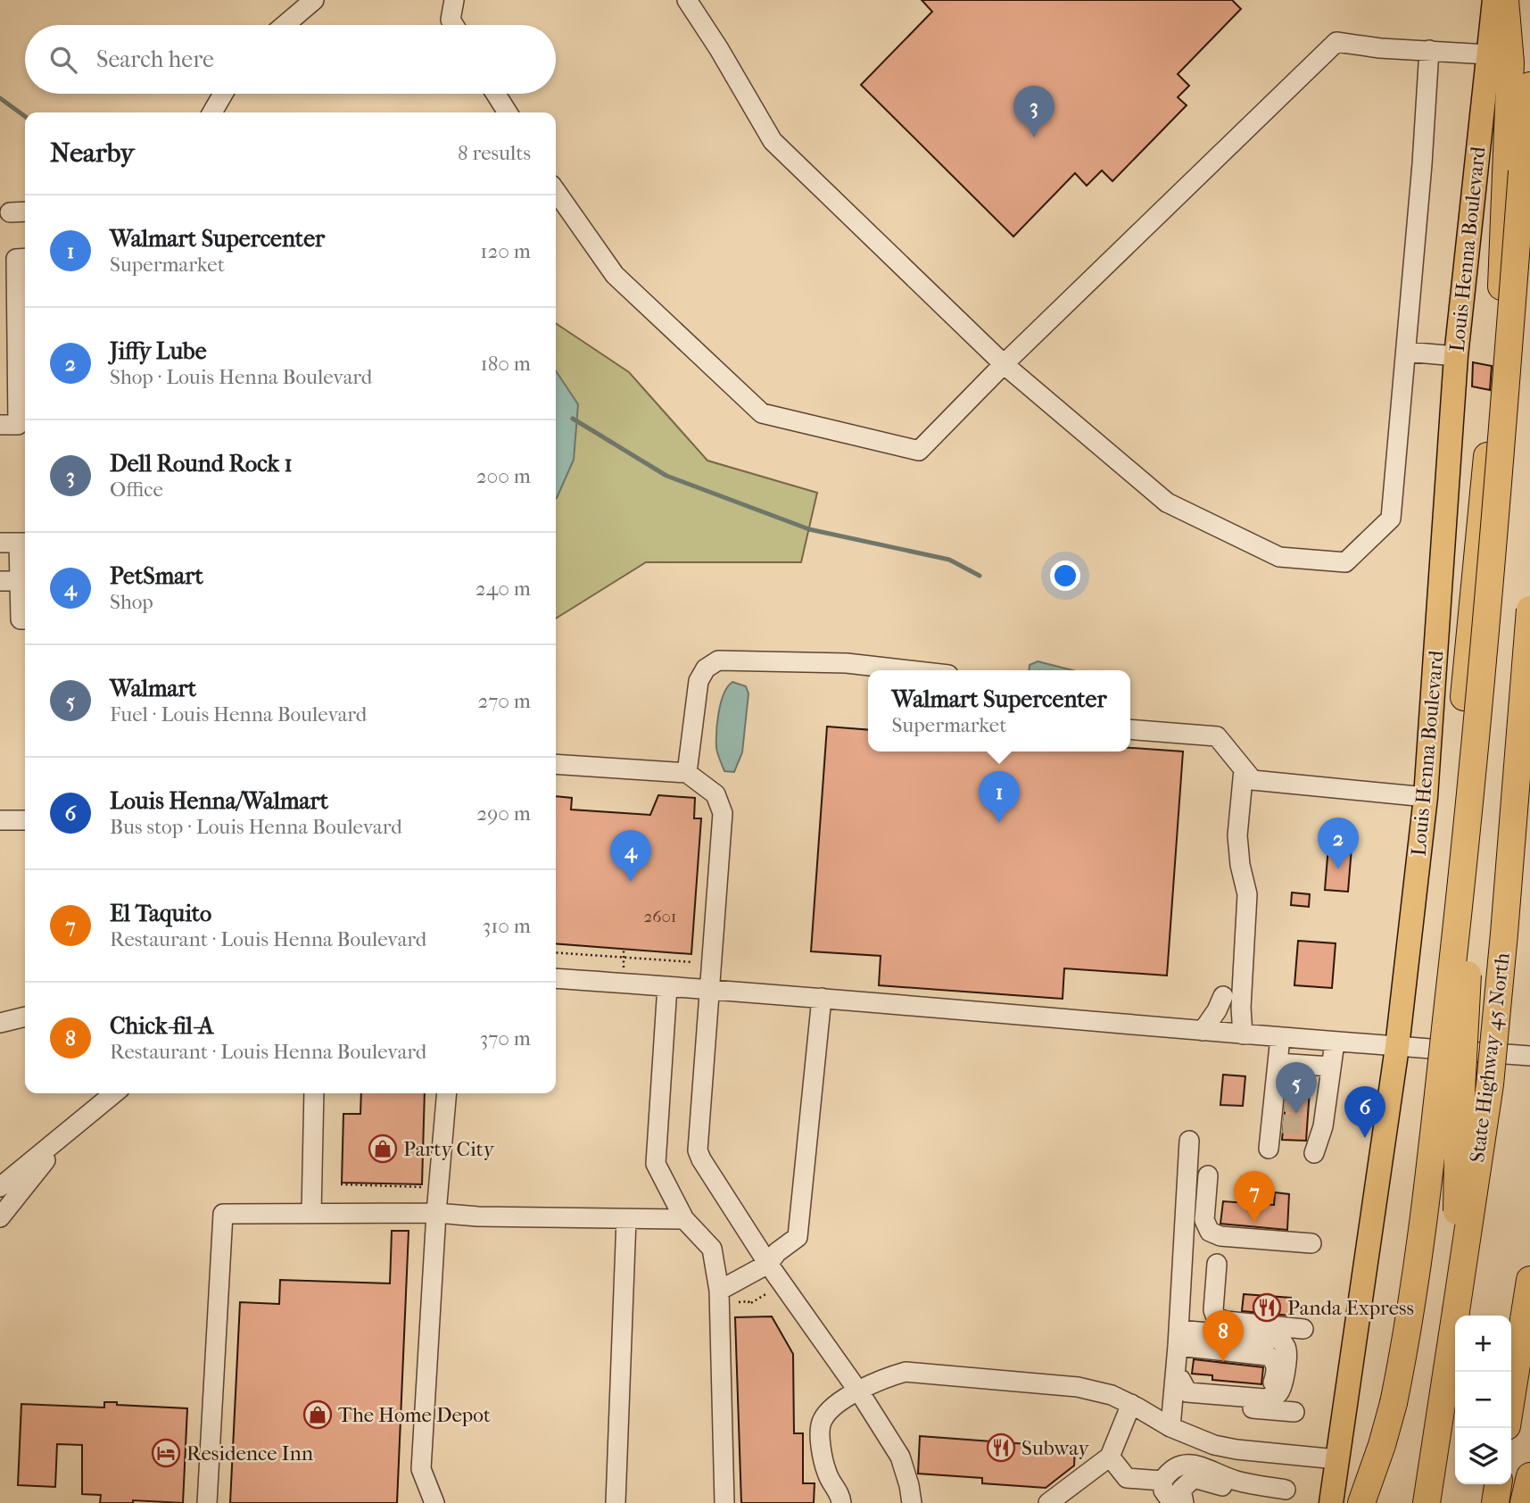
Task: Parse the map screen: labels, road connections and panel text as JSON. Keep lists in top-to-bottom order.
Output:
{
  "streets": {
    "highway": ["State Highway 45 North"],
    "main road": ["Louis Henna Boulevard"]
  },
  "places": {
    "shop": ["Party City", "The Home Depot"],
    "restaurant": ["Panda Express", "Subway"],
    "hotel": ["Residence Inn"]
  },
  "house_numbers": ["2601"],
  "page": {
    "search": "Search here",
    "pins": [
      "3",
      "1",
      "2",
      "4",
      "5",
      "6",
      "7",
      "8"
    ],
    "heading": ["Nearby", "8 results"],
    "list": [
      {
        "mark": "1",
        "name": "Walmart Supercenter",
        "note": "Supermarket",
        "value": "120 m"
      },
      {
        "mark": "2",
        "name": "Jiffy Lube",
        "note": "Shop · Louis Henna Boulevard",
        "value": "180 m"
      },
      {
        "mark": "3",
        "name": "Dell Round Rock 1",
        "note": "Office",
        "value": "200 m"
      },
      {
        "mark": "4",
        "name": "PetSmart",
        "note": "Shop",
        "value": "240 m"
      },
      {
        "mark": "5",
        "name": "Walmart",
        "note": "Fuel · Louis Henna Boulevard",
        "value": "270 m"
      },
      {
        "mark": "6",
        "name": "Louis Henna/Walmart",
        "note": "Bus stop · Louis Henna Boulevard",
        "value": "290 m"
      },
      {
        "mark": "7",
        "name": "El Taquito",
        "note": "Restaurant · Louis Henna Boulevard",
        "value": "310 m"
      },
      {
        "mark": "8",
        "name": "Chick-fil-A",
        "note": "Restaurant · Louis Henna Boulevard",
        "value": "370 m"
      }
    ],
    "popup": ["Walmart Supercenter", "Supermarket"],
    "map_buttons": ["+", "−"]
  }
}
